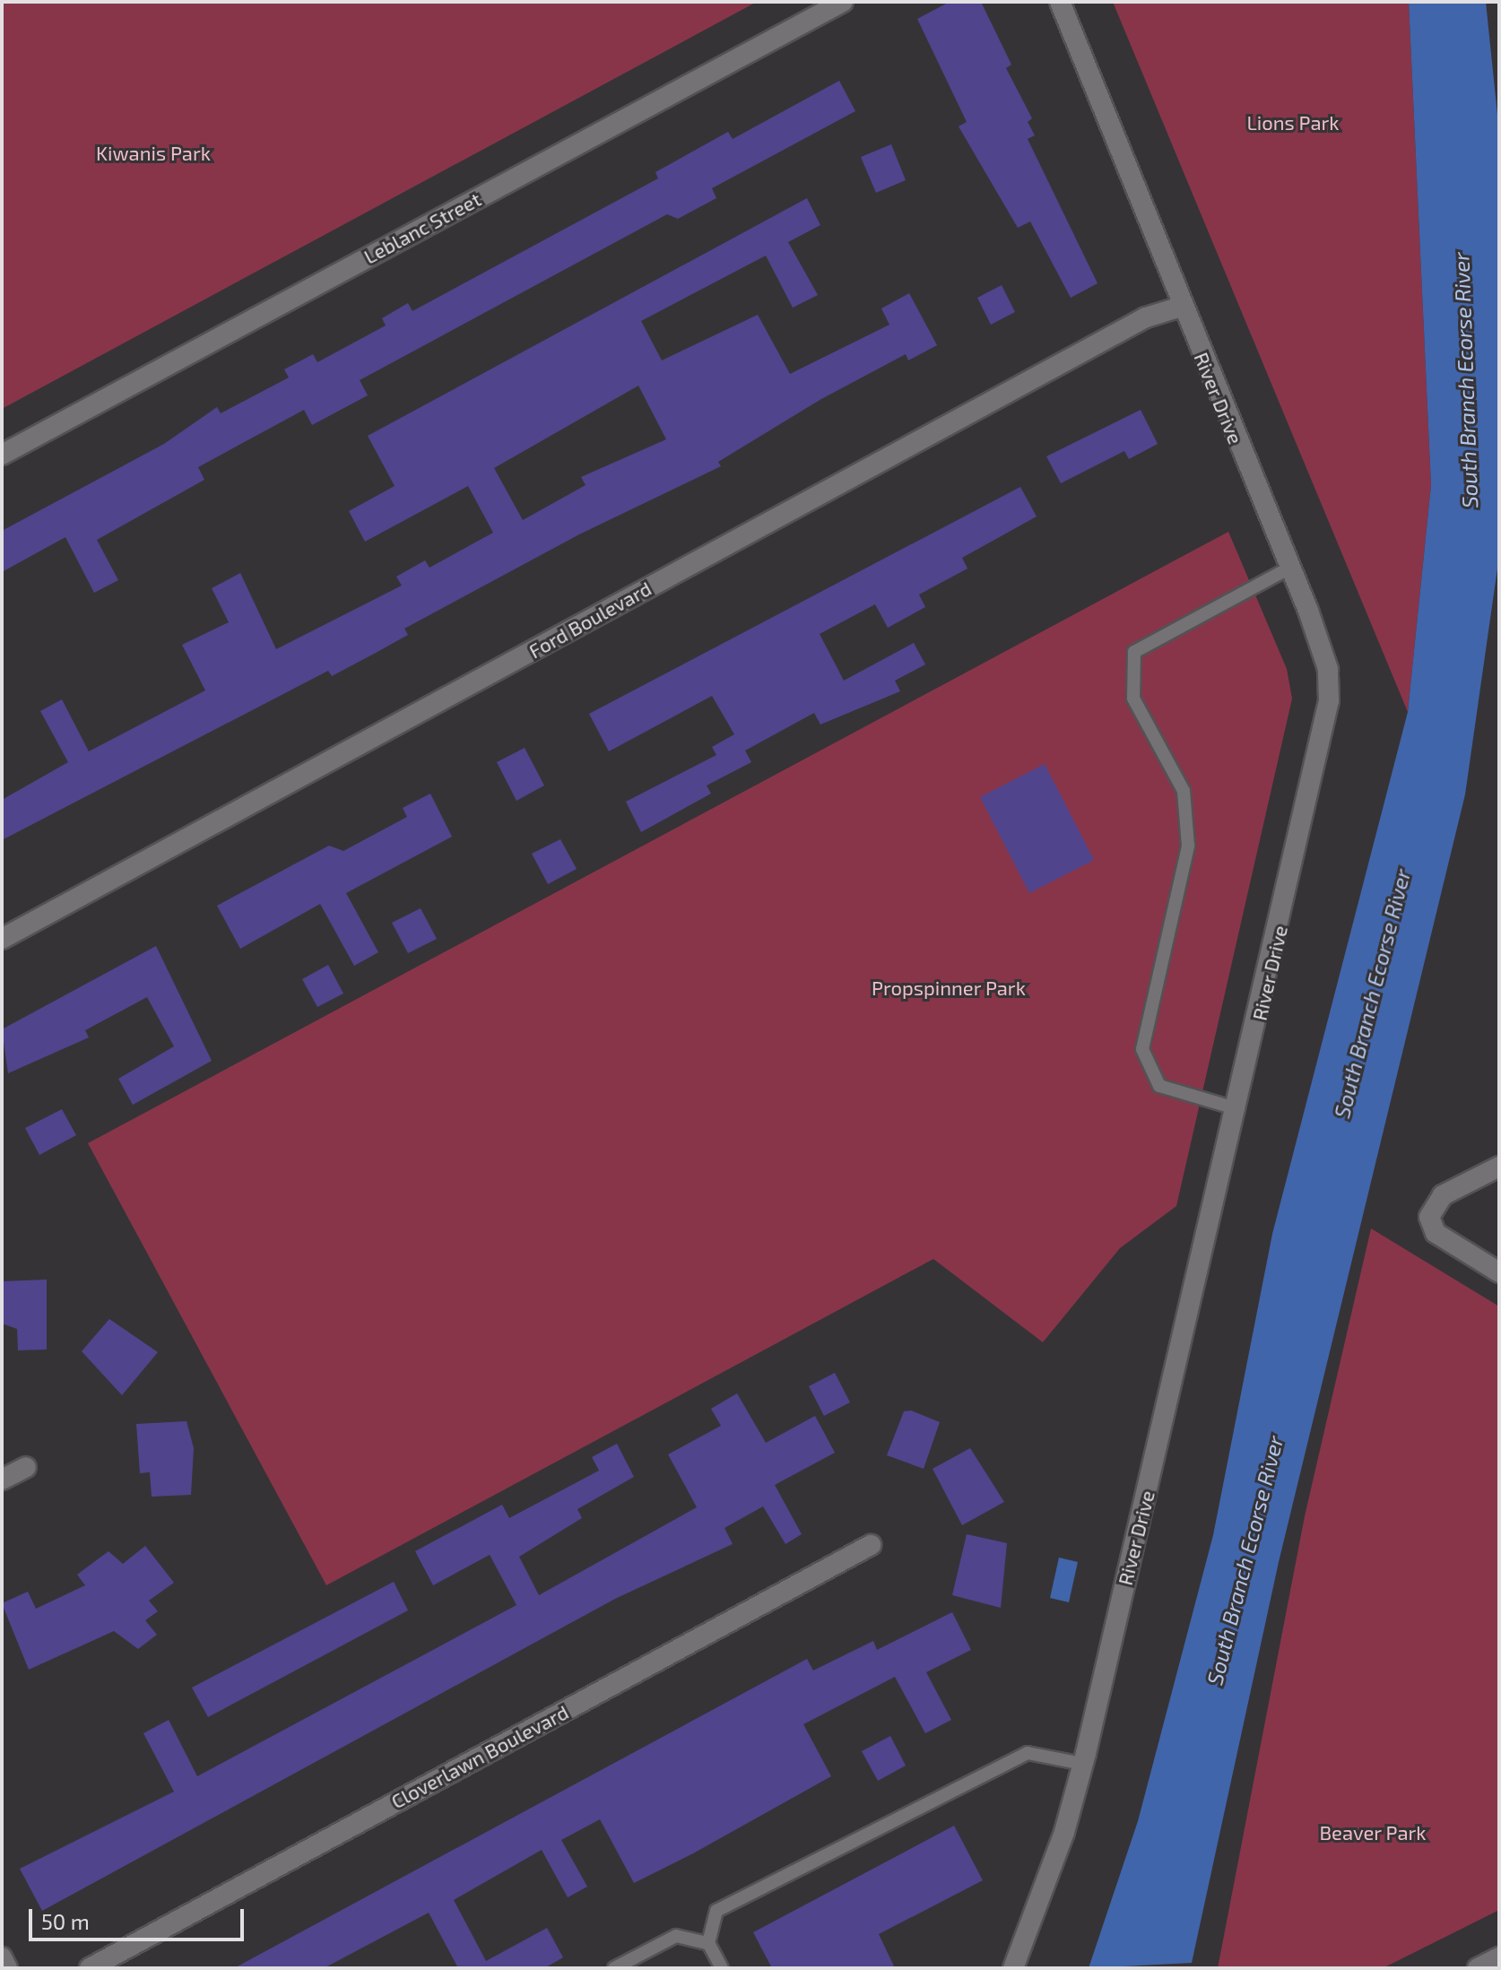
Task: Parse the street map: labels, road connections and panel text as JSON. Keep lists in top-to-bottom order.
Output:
{
  "streets": {
    "street": [
      "Leblanc Street",
      "River Drive",
      "Ford Boulevard",
      "Cloverlawn Boulevard"
    ]
  },
  "crossings": [
    ["River Drive", "Ford Boulevard"]
  ],
  "water": ["South Branch Ecorse River"],
  "parks": [
    "Lions Park",
    "Kiwanis Park",
    "Propspinner Park",
    "Beaver Park"
  ],
  "scale_bar": "50 m"
}
